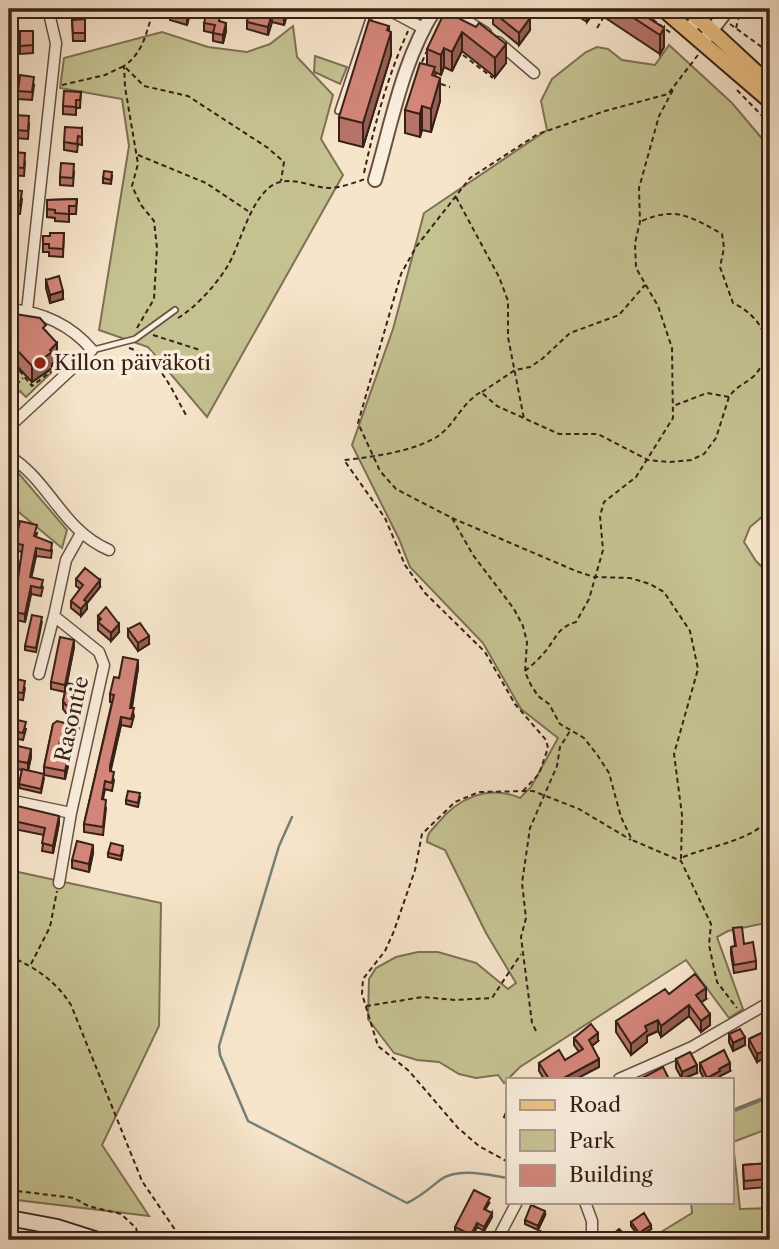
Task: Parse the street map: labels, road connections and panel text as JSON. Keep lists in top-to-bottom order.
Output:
{
  "streets": {
    "street": ["Rasontie"]
  },
  "places": ["Killon päiväkoti"],
  "legend": ["Road", "Park", "Building"]
}
